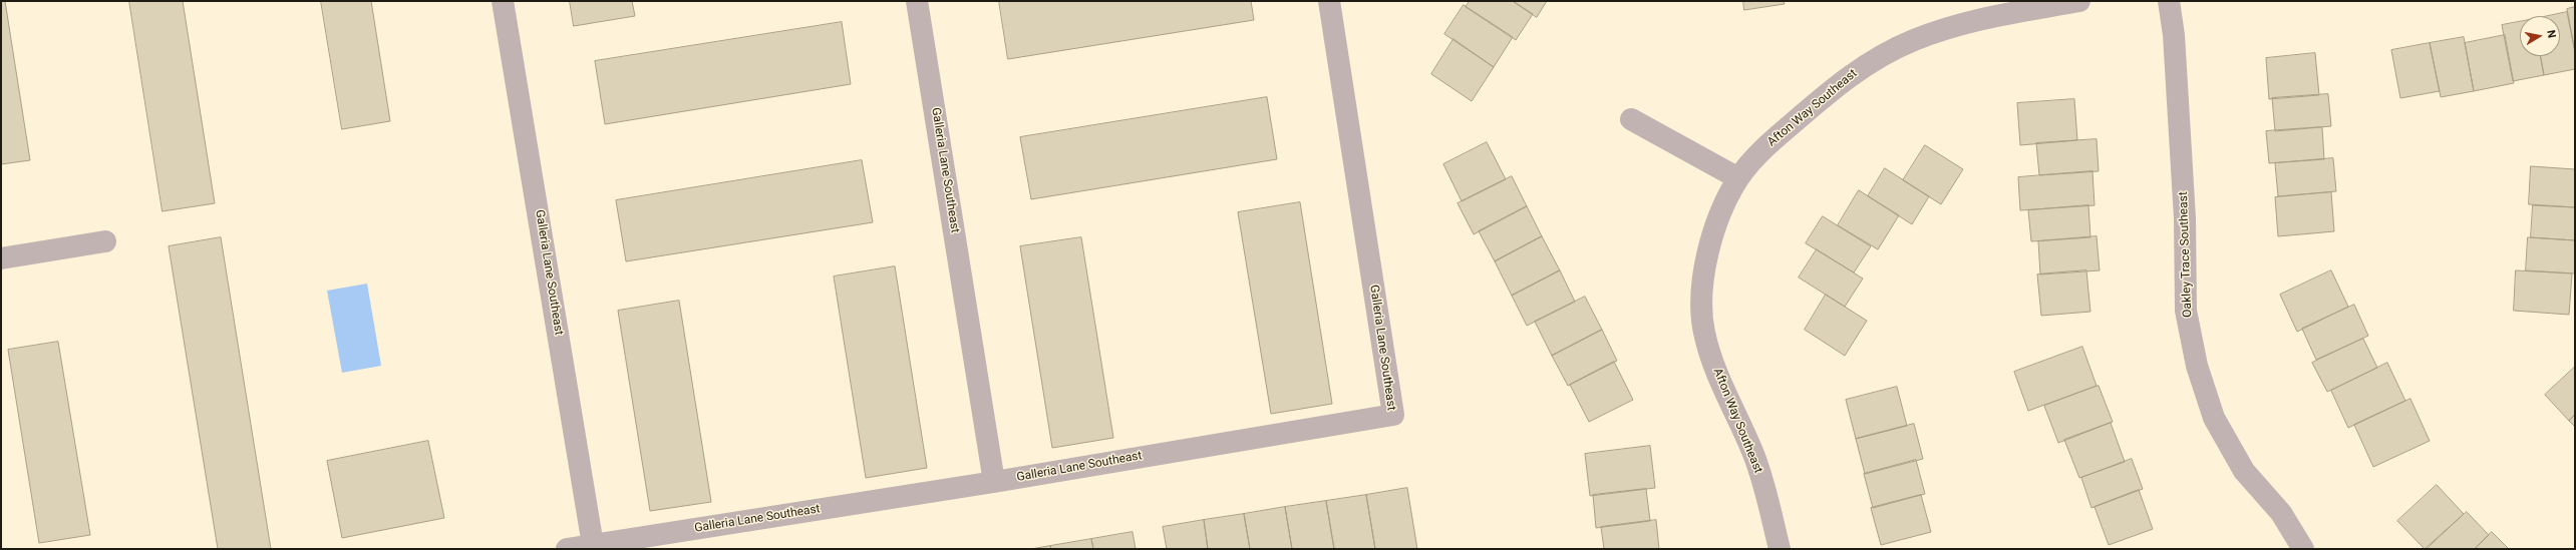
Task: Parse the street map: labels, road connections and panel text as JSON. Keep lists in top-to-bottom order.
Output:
{
  "streets": {
    "street": ["Afton Way Southeast", "Galleria Lane Southeast", "Oakley Trace Southeast"]
  },
  "north": "right"
}
